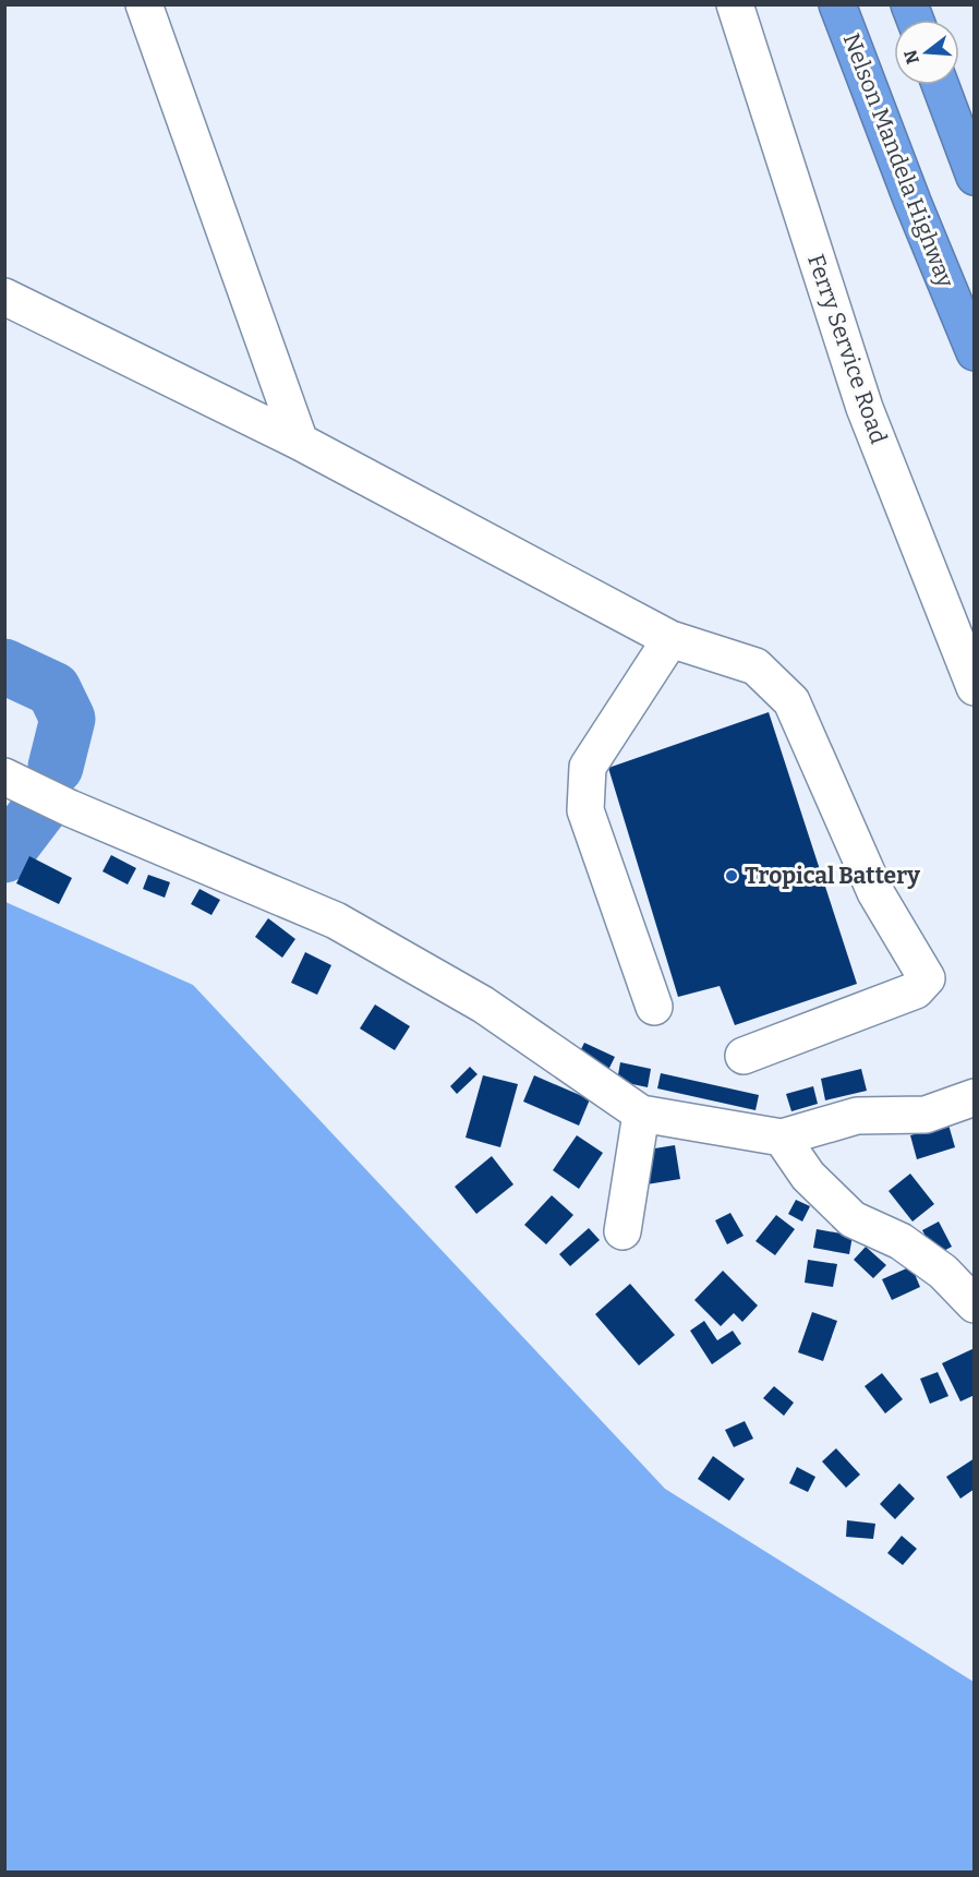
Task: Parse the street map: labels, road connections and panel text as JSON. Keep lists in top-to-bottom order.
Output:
{
  "streets": {
    "highway": ["Nelson Mandela Highway"],
    "street": ["Ferry Service Road"]
  },
  "places": ["Tropical Battery"],
  "north": "left"
}
